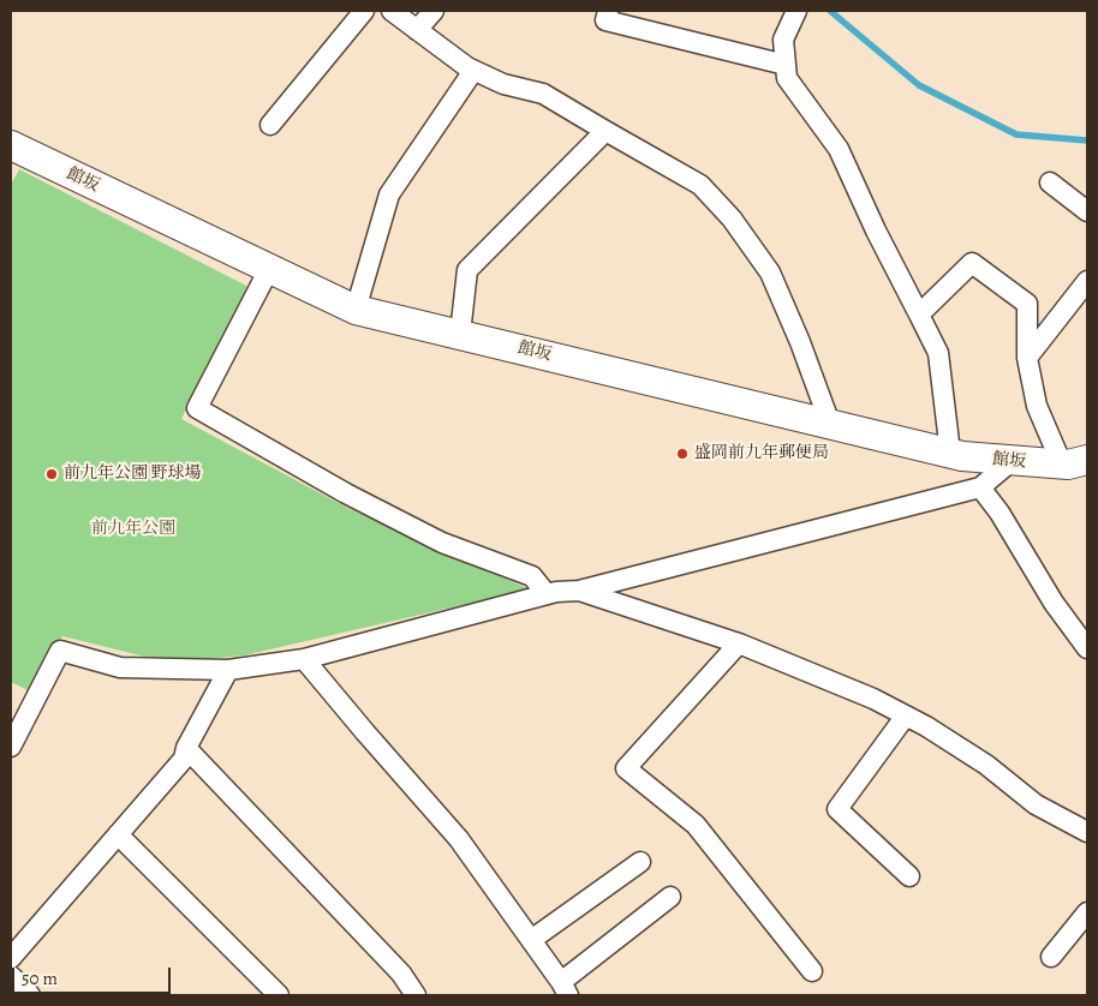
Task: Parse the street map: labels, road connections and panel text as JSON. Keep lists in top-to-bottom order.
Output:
{
  "streets": {
    "main road": ["館坂"]
  },
  "parks": ["前九年公園"],
  "places": ["盛岡前九年郵便局", "前九年公園 野球場"],
  "scale_bar": "50 m"
}
